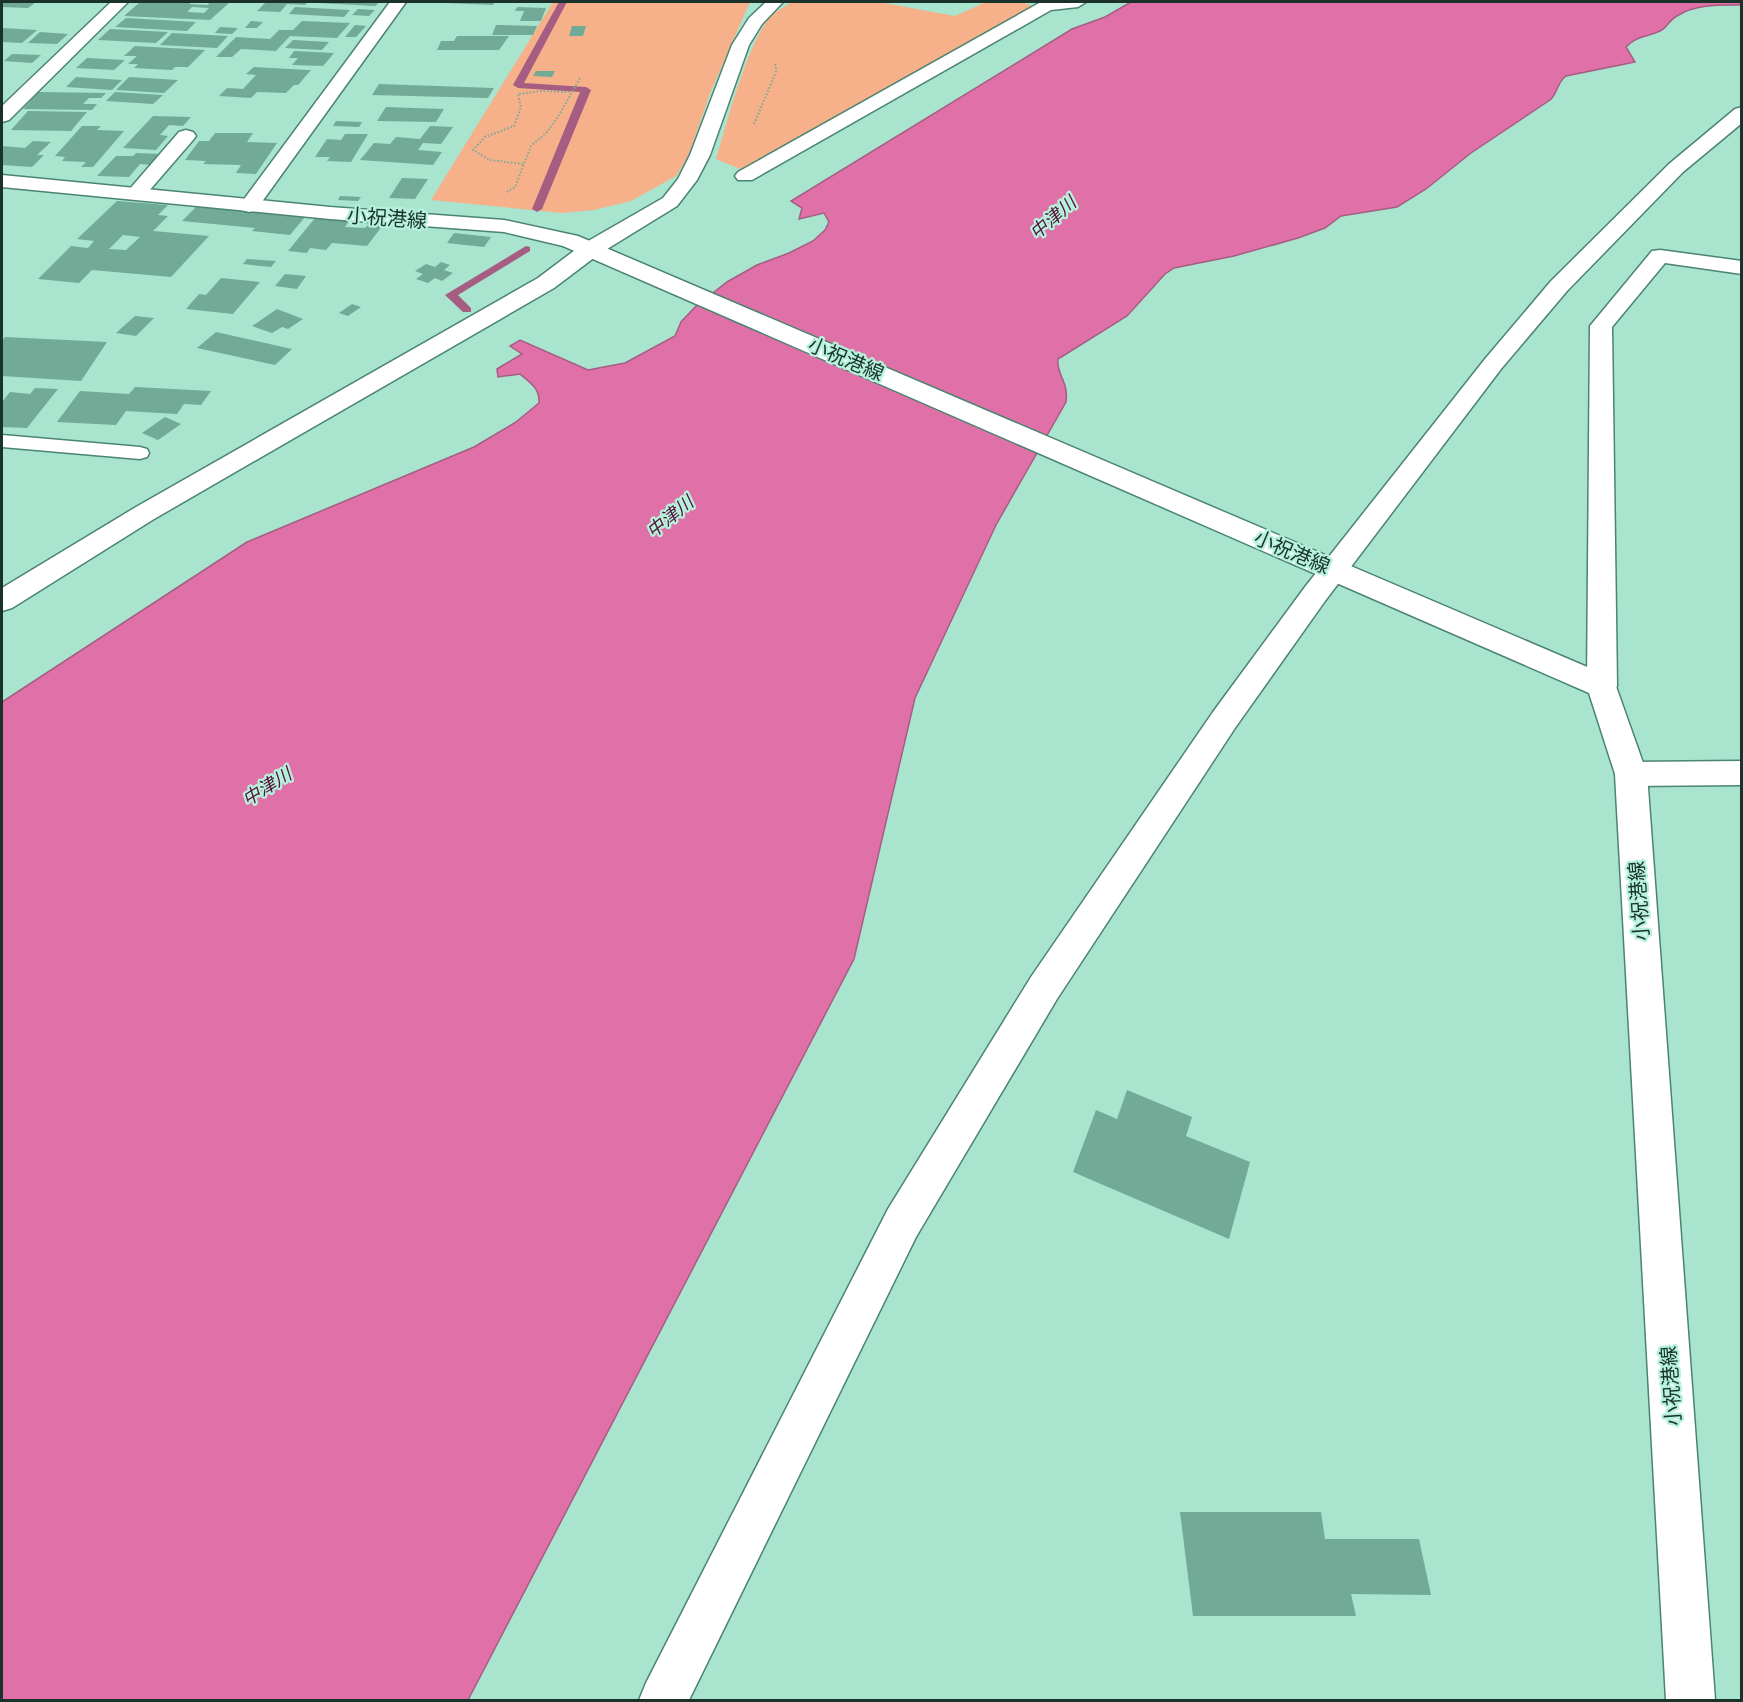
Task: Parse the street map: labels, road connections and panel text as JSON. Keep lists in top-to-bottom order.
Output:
{
  "streets": {
    "street": ["小祝港線"]
  },
  "water": ["中津川"]
}
